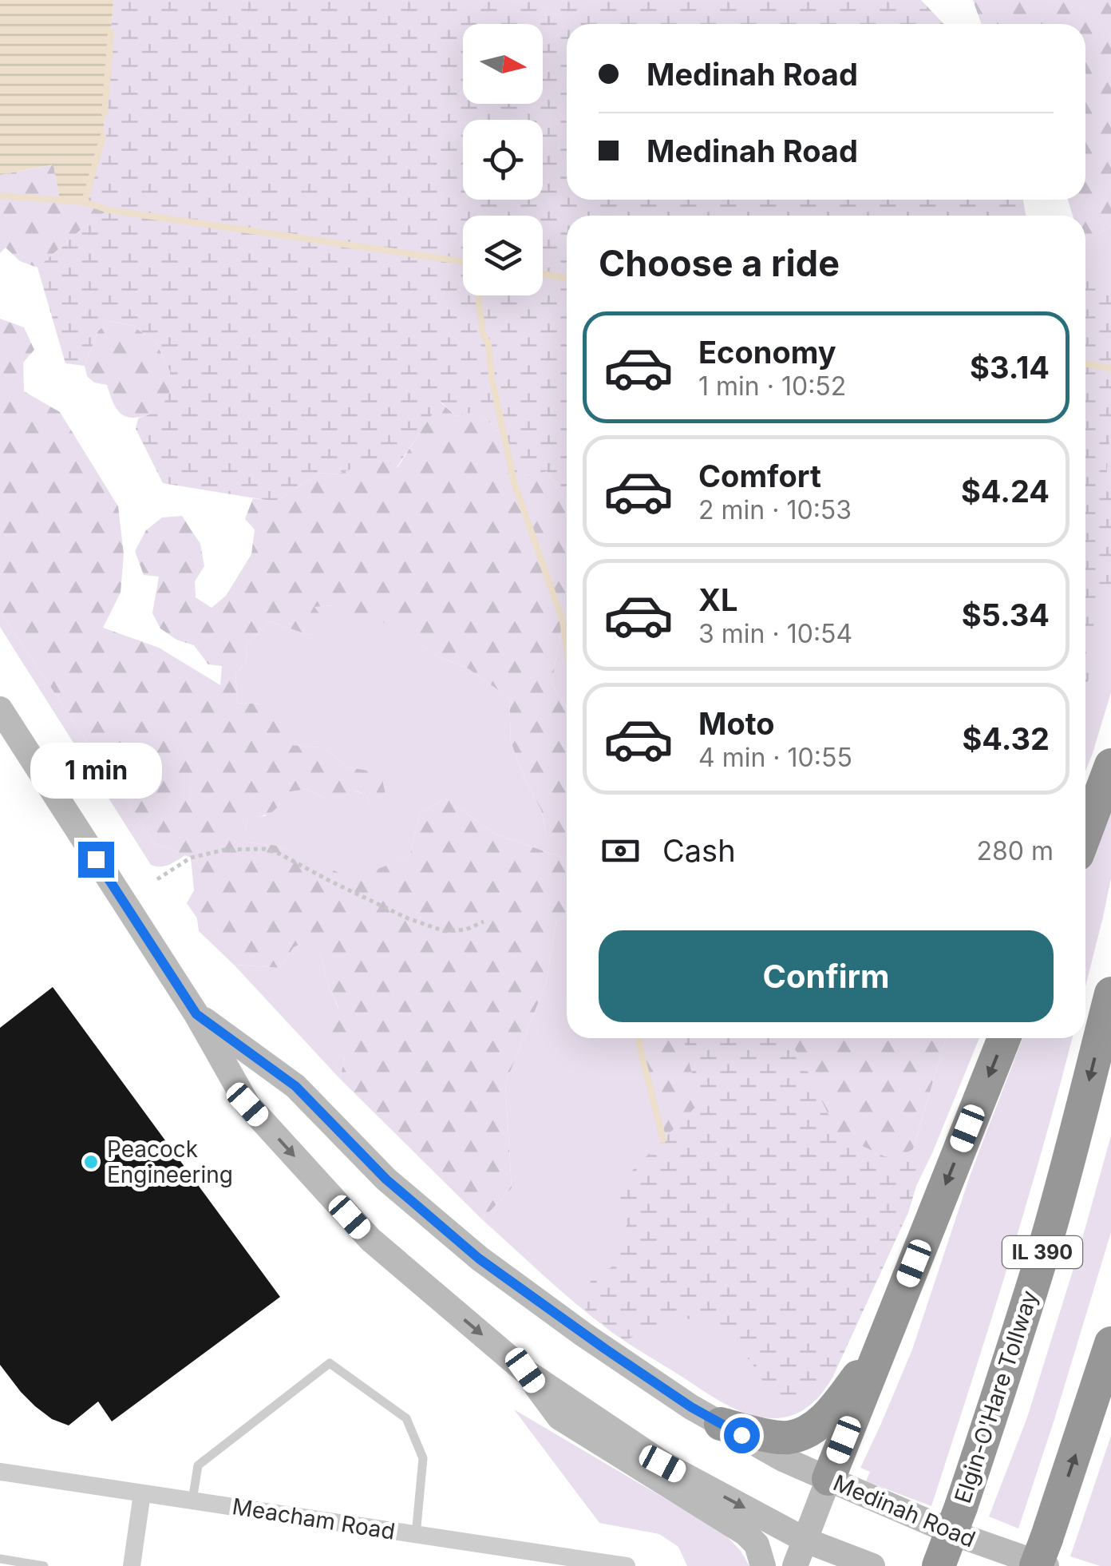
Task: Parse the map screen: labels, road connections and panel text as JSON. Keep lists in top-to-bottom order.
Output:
{
  "streets": {
    "highway": ["IL 390", "Elgin-O'Hare Tollway"],
    "main road": ["Medinah Road"],
    "street": ["Meacham Road"]
  },
  "places": ["Peacock Engineering"],
  "north": "right",
  "page": {
    "banner": ["Medinah Road", "Medinah Road"],
    "heading": "Choose a ride",
    "list": [
      {
        "name": "Economy",
        "note": "1 min · 10:52",
        "value": "$3.14"
      },
      {
        "name": "Comfort",
        "note": "2 min · 10:53",
        "value": "$4.24"
      },
      {
        "name": "XL",
        "note": "3 min · 10:54",
        "value": "$5.34"
      },
      {
        "name": "Moto",
        "note": "4 min · 10:55",
        "value": "$4.32"
      }
    ],
    "bubble": "1 min",
    "pay": ["Cash", "280 m"],
    "buttons": "Confirm"
  }
}
